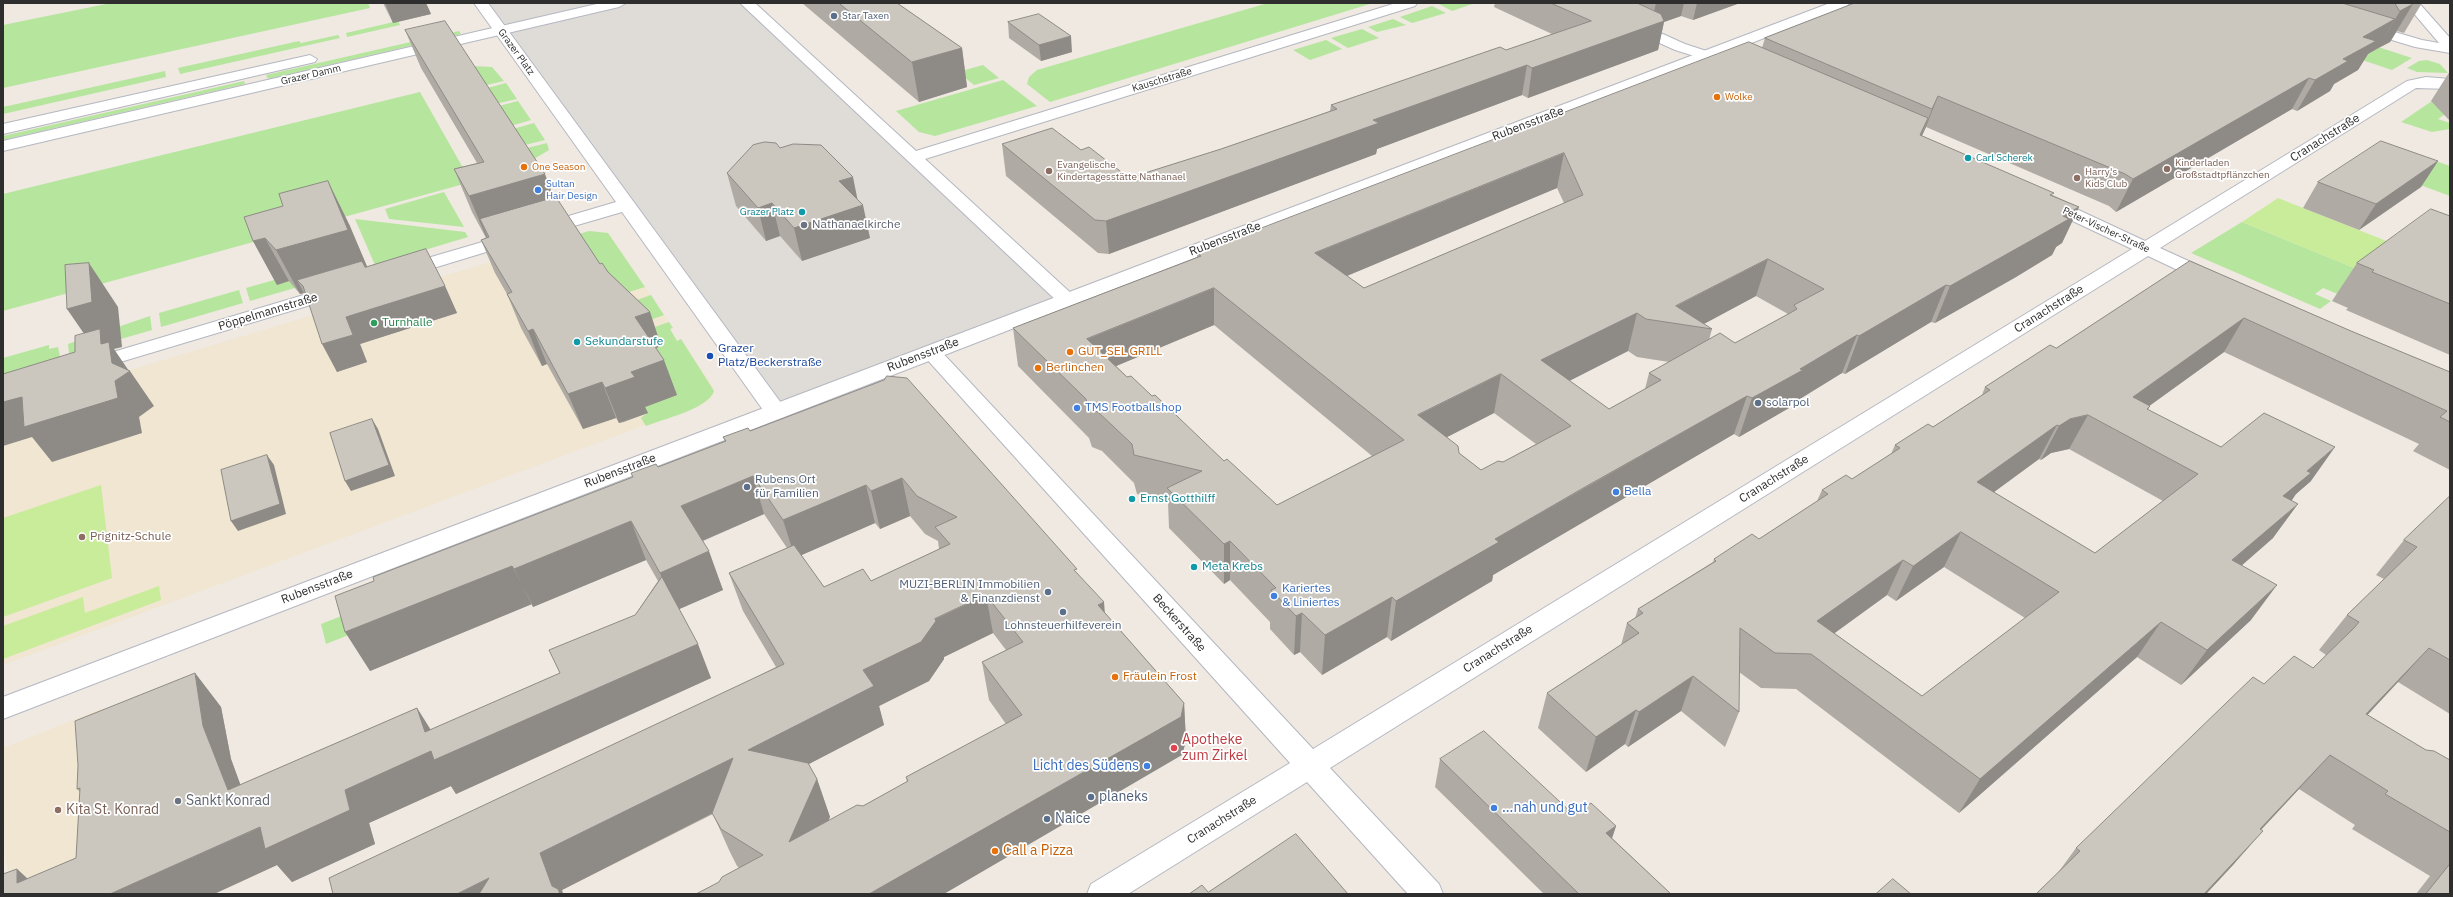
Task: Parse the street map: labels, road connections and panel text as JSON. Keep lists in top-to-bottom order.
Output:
{
  "streets": {
    "street": [
      "Grazer Platz",
      "Grazer Damm",
      "Kauschstraße",
      "Rubensstraße",
      "Cranachstraße",
      "Peter-Vischer-Straße",
      "Pöppelmannstraße",
      "Beckerstraße"
    ]
  },
  "crossings": [
    ["Grazer Platz", "Grazer Damm"],
    ["Grazer Platz", "Rubensstraße"],
    ["Rubensstraße", "Beckerstraße"],
    ["Cranachstraße", "Peter-Vischer-Straße"],
    ["Cranachstraße", "Beckerstraße"]
  ],
  "places": [
    "Star Taxen",
    "Wolke",
    "Carl Scherek",
    "One Season",
    "Kinderladen Großstadtpflänzchen",
    "Evangelische Kindertagesstätte Nathanael",
    "Harry's Kids Club",
    "Sultan Hair Design",
    "Grazer Platz",
    "Nathanaelkirche",
    "Turnhalle",
    "Sekundarstufe",
    "GUT_SEL GRILL",
    "Grazer Platz/Beckerstraße",
    "Berlinchen",
    "solarpol",
    "TMS Footballshop",
    "Rubens Ort für Familien",
    "Bella",
    "Ernst Gotthilff",
    "Prignitz-Schule",
    "Meta Krebs",
    "MUZI-BERLIN Immobilien & Finanzdienst",
    "Kariertes & Liniertes",
    "Lohnsteuerhilfeverein",
    "Fräulein Frost",
    "Apotheke zum Zirkel",
    "Licht des Südens",
    "planeks",
    "Sankt Konrad",
    "...nah und gut",
    "Kita St. Konrad",
    "Naice",
    "Call a Pizza"
  ]
}
